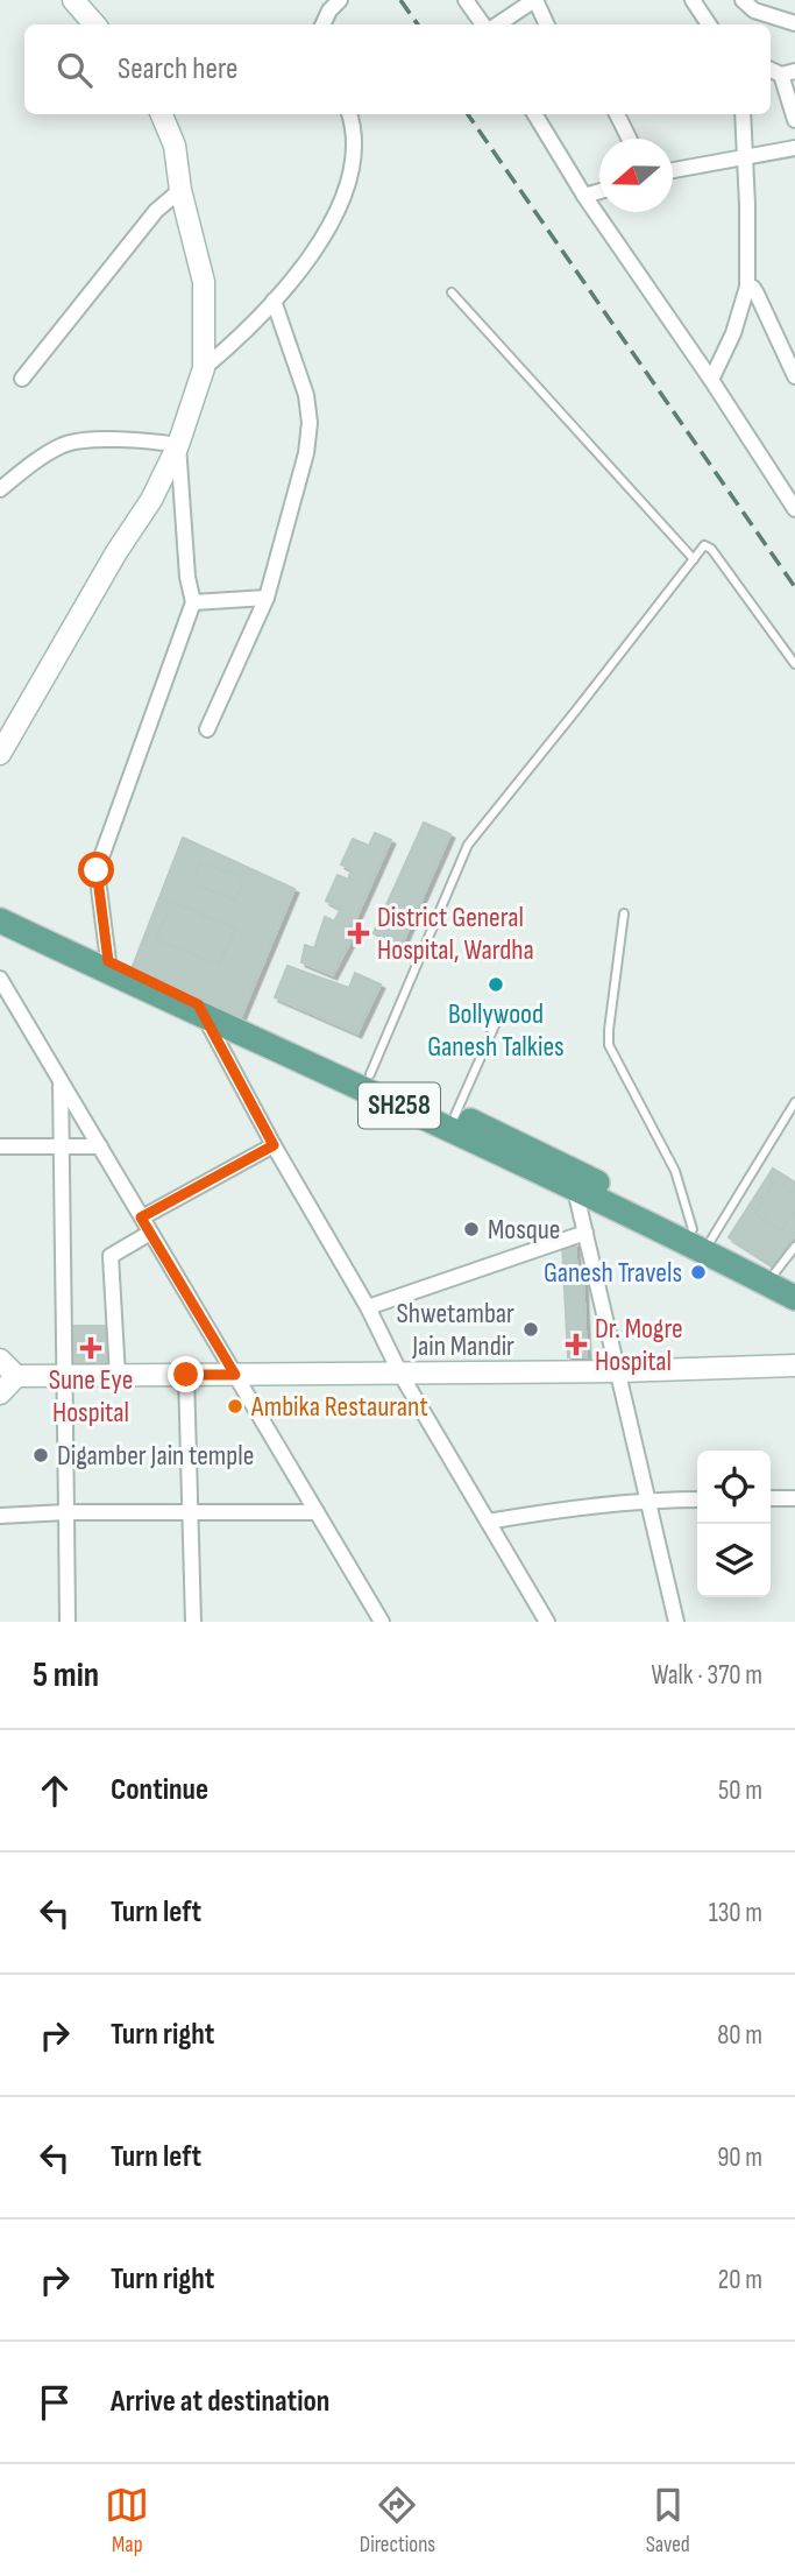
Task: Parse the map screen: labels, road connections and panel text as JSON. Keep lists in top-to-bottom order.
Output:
{
  "streets": {
    "main road": ["SH258"]
  },
  "places": {
    "health": ["District General Hospital, Wardha", "Dr. Mogre Hospital", "Sune Eye Hospital"],
    "other": [
      "Bollywood Ganesh Talkies",
      "Mosque",
      "Ganesh Travels",
      "Shwetambar Jain Mandir",
      "Ambika Restaurant",
      "Digamber Jain temple"
    ]
  },
  "north": "left",
  "page": {
    "search": "Search here",
    "heading": ["5 min", "Walk · 370 m"],
    "list": [
      ["Continue", "50 m"],
      ["Turn left", "130 m"],
      ["Turn right", "80 m"],
      ["Turn left", "90 m"],
      ["Turn right", "20 m"],
      "Arrive at destination"
    ],
    "nav": ["Map", "Directions", "Saved"]
  }
}
